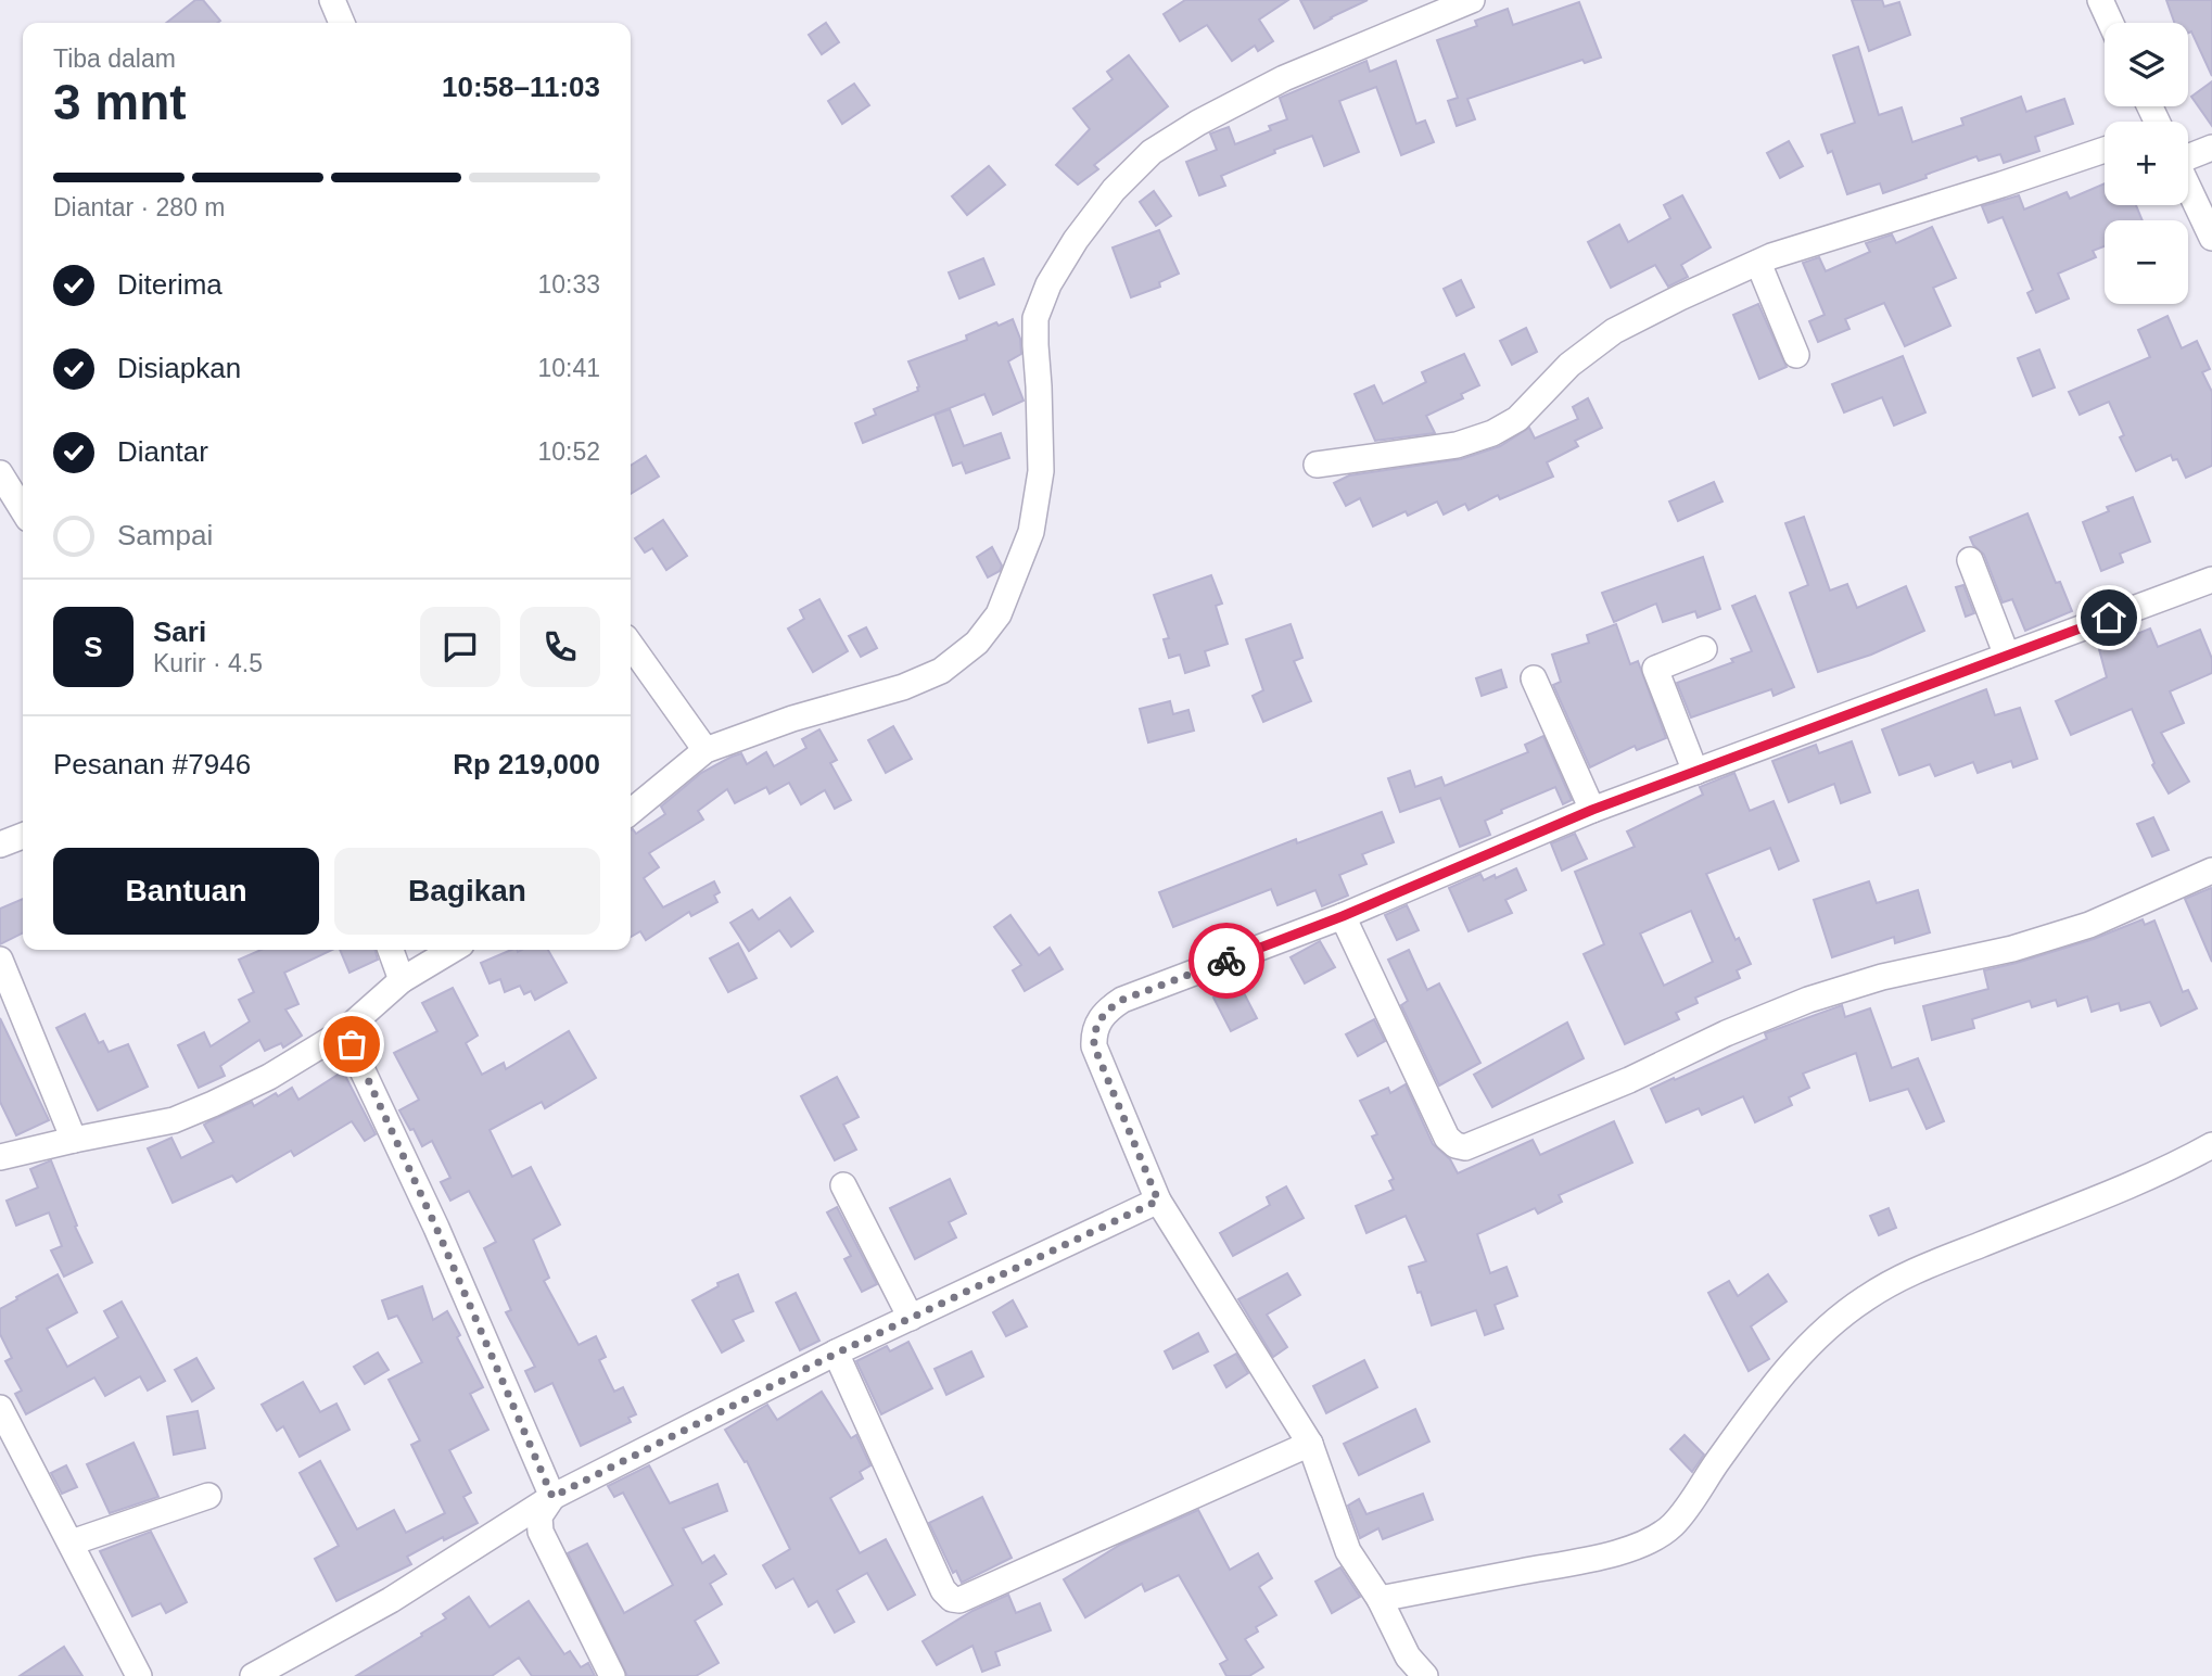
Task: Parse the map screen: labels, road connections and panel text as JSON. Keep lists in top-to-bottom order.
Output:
{
  "page": {
    "map_buttons": ["+", "−"],
    "heading": ["3 mnt", "Tiba dalam", "10:58–11:03"],
    "panel": [
      "Sari",
      "Kurir · 4.5",
      "Pesanan #7946",
      "Rp 219,000"
    ],
    "bar": "Diantar · 280 m",
    "list": [
      ["Diterima", "10:33"],
      ["Disiapkan", "10:41"],
      ["Diantar", "10:52"],
      "Sampai"
    ],
    "round": "S",
    "buttons": ["Bantuan", "Bagikan"]
  }
}
